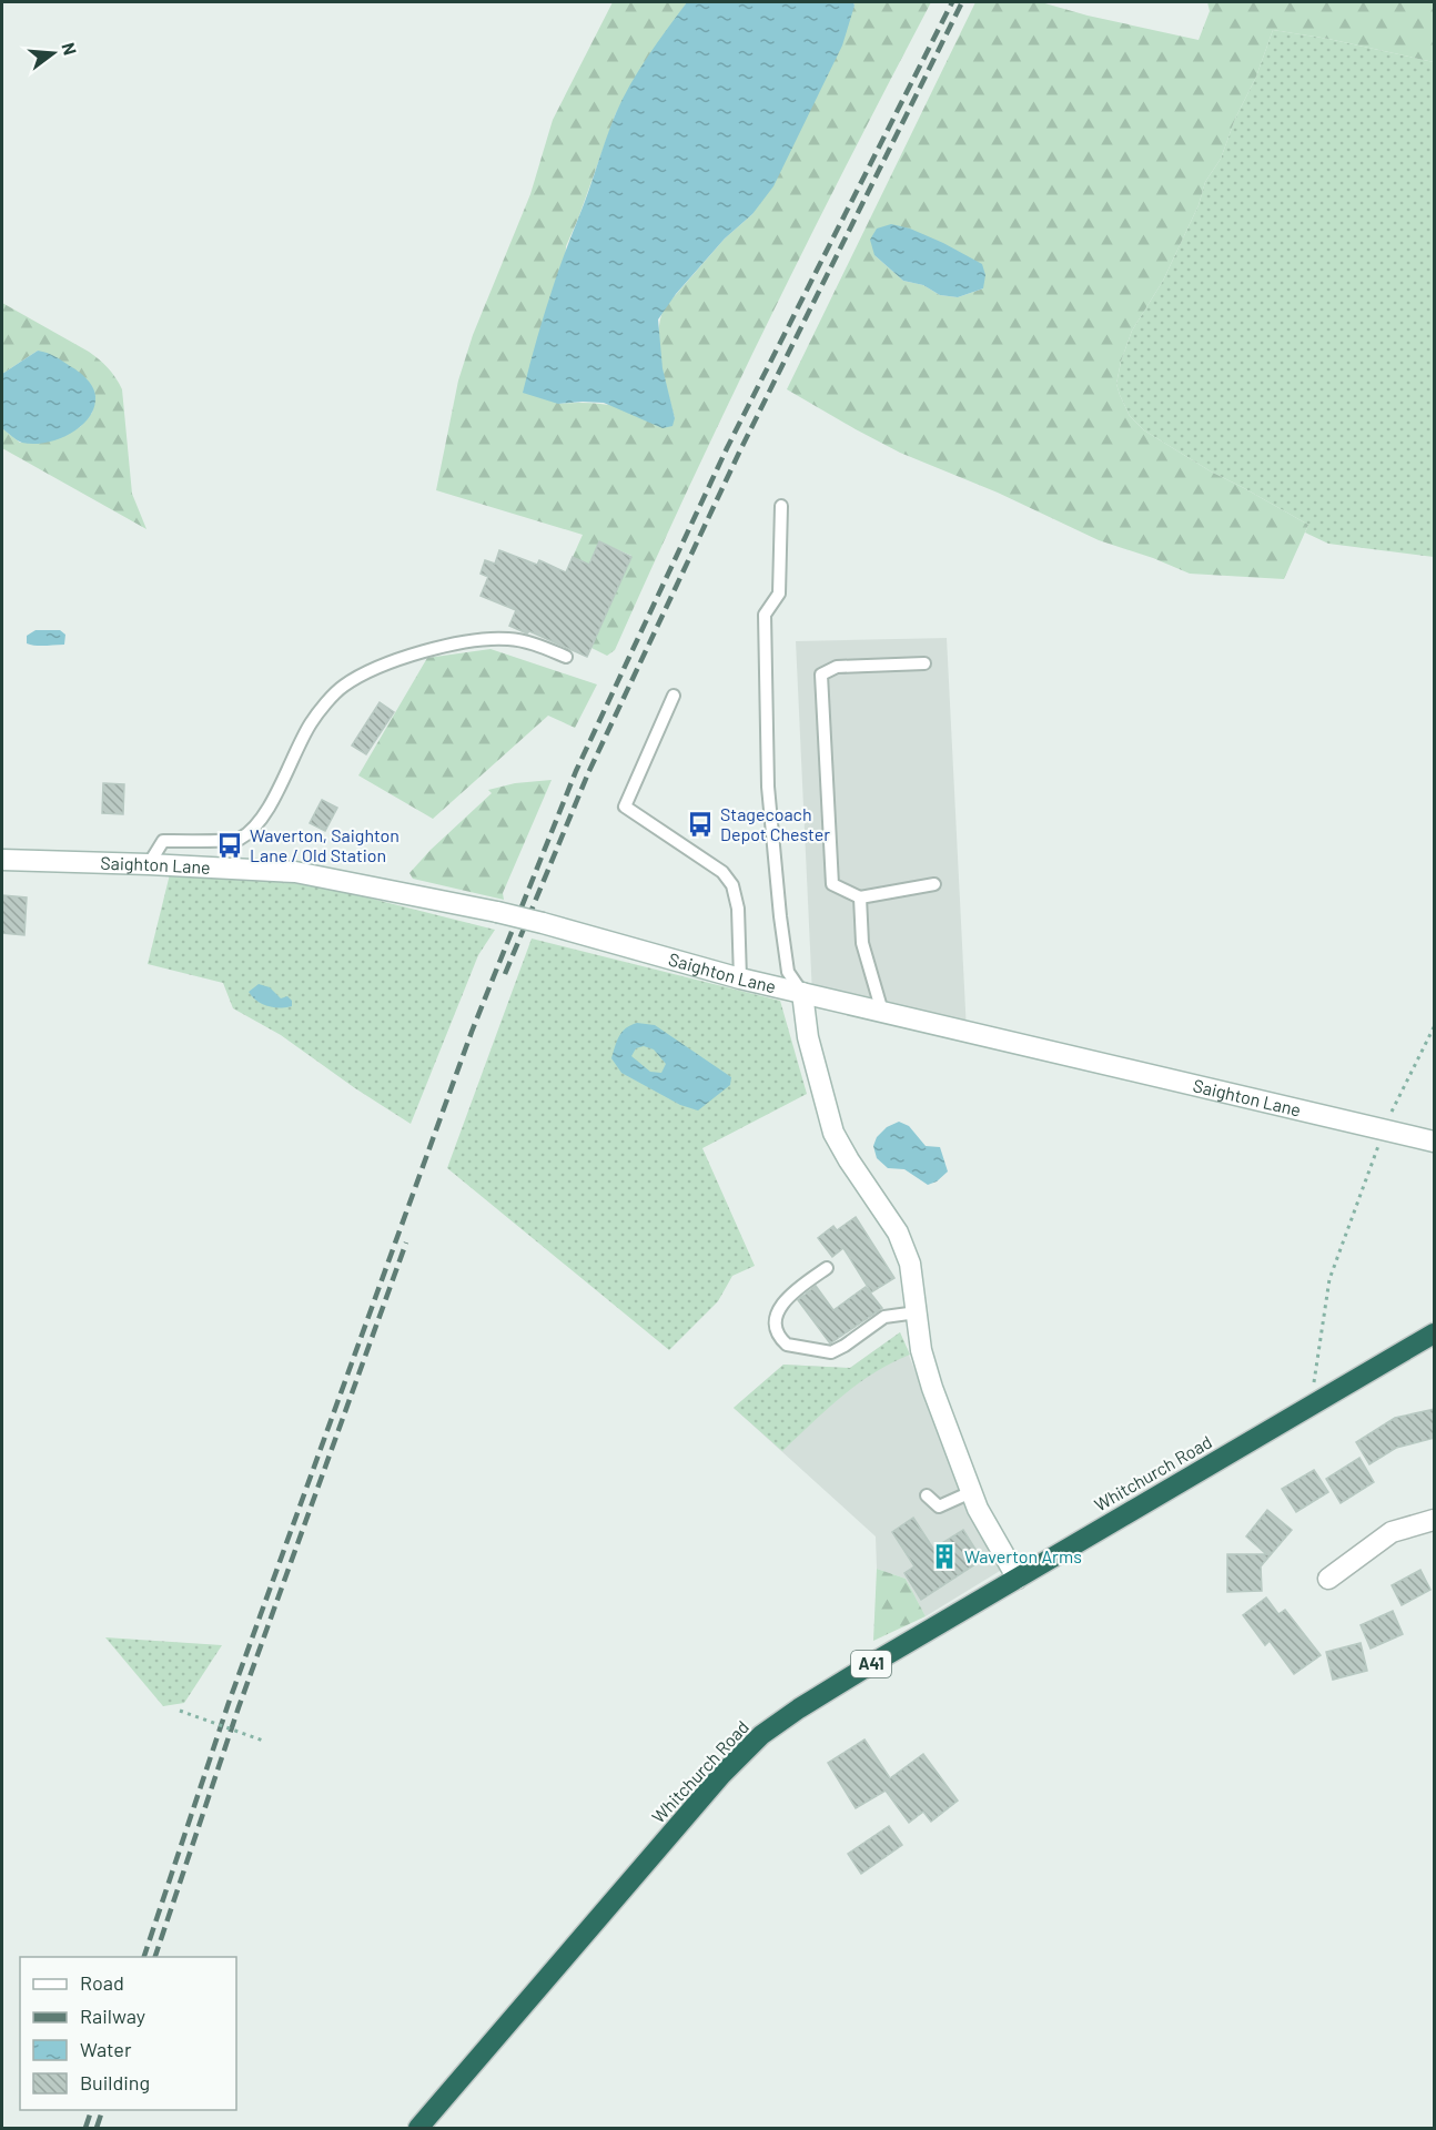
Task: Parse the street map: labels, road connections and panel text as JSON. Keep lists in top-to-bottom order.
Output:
{
  "streets": {
    "highway": ["Whitchurch Road", "A41"],
    "street": ["Saighton Lane"]
  },
  "places": {
    "bus stop": ["Stagecoach Depot Chester", "Waverton, Saighton Lane / Old Station"],
    "building": ["Waverton Arms"]
  },
  "legend": [
    "Road",
    "Railway",
    "Water",
    "Building"
  ],
  "north": "right"
}
